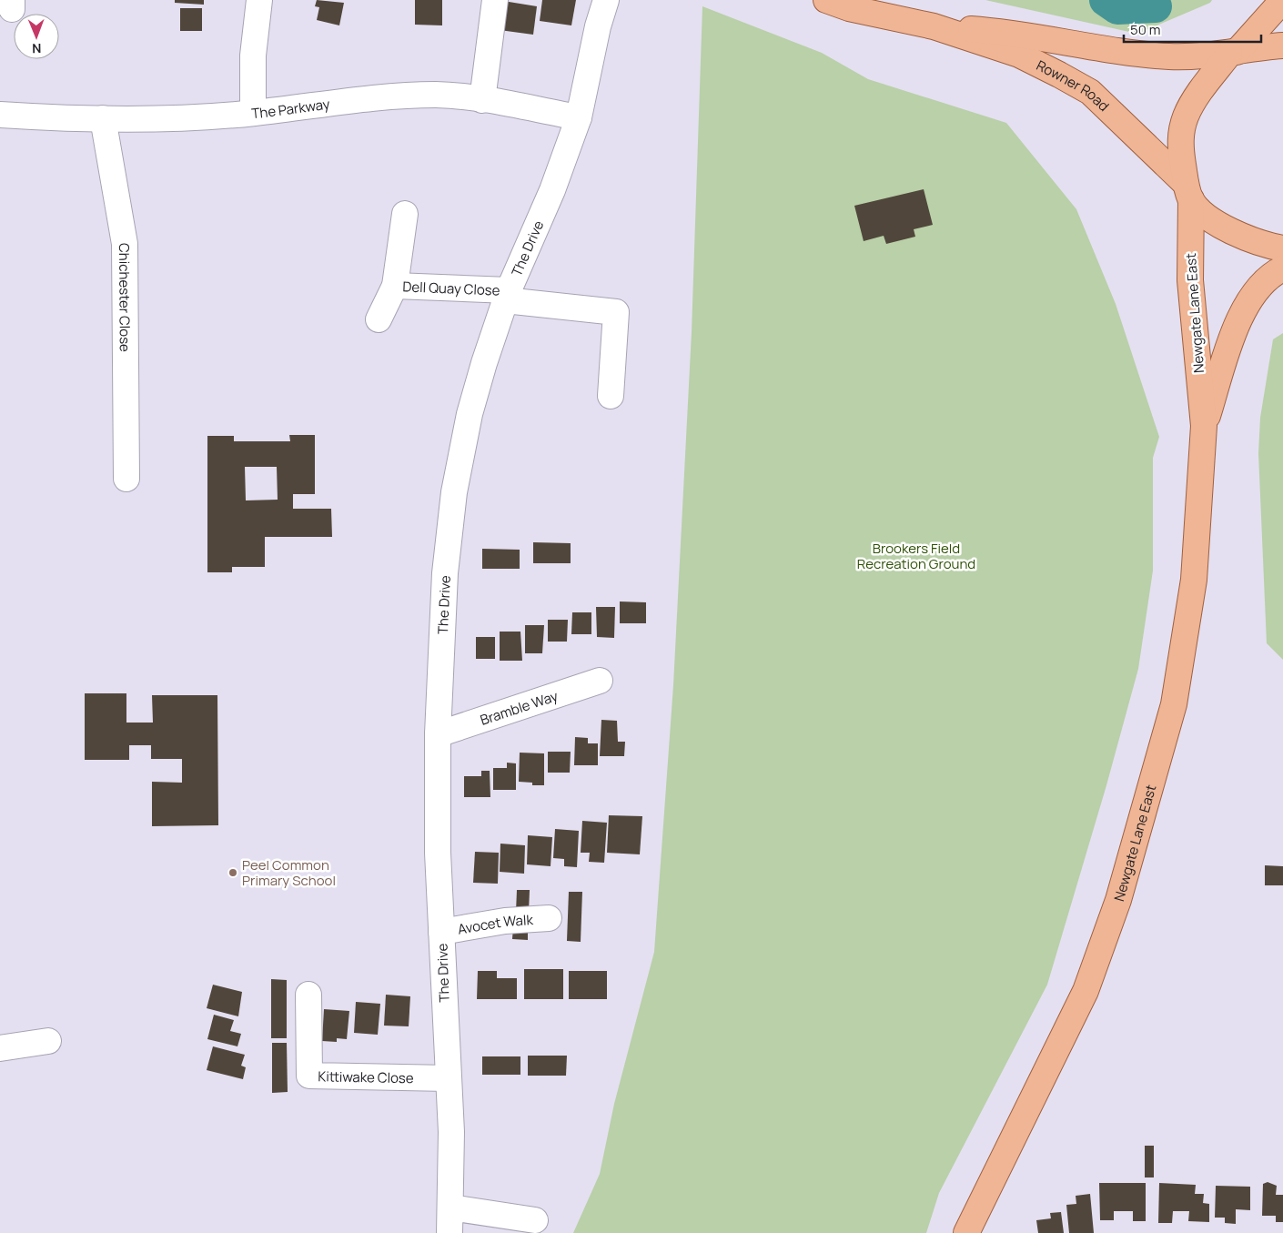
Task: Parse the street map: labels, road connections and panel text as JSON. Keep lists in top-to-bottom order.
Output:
{
  "streets": {
    "main road": ["Rowner Road", "Newgate Lane East"],
    "street": [
      "The Parkway",
      "The Drive",
      "Dell Quay Close",
      "Chichester Close",
      "Bramble Way",
      "Avocet Walk",
      "Kittiwake Close"
    ]
  },
  "crossings": [
    ["Rowner Road", "Newgate Lane East"],
    ["The Parkway", "The Drive"],
    ["The Parkway", "Chichester Close"],
    ["The Drive", "Dell Quay Close"],
    ["The Drive", "Bramble Way"],
    ["The Drive", "Avocet Walk"],
    ["The Drive", "Kittiwake Close"]
  ],
  "parks": ["Brookers Field Recreation Ground"],
  "places": ["Peel Common Primary School"],
  "scale_bar": "50 m",
  "north": "bottom"
}
